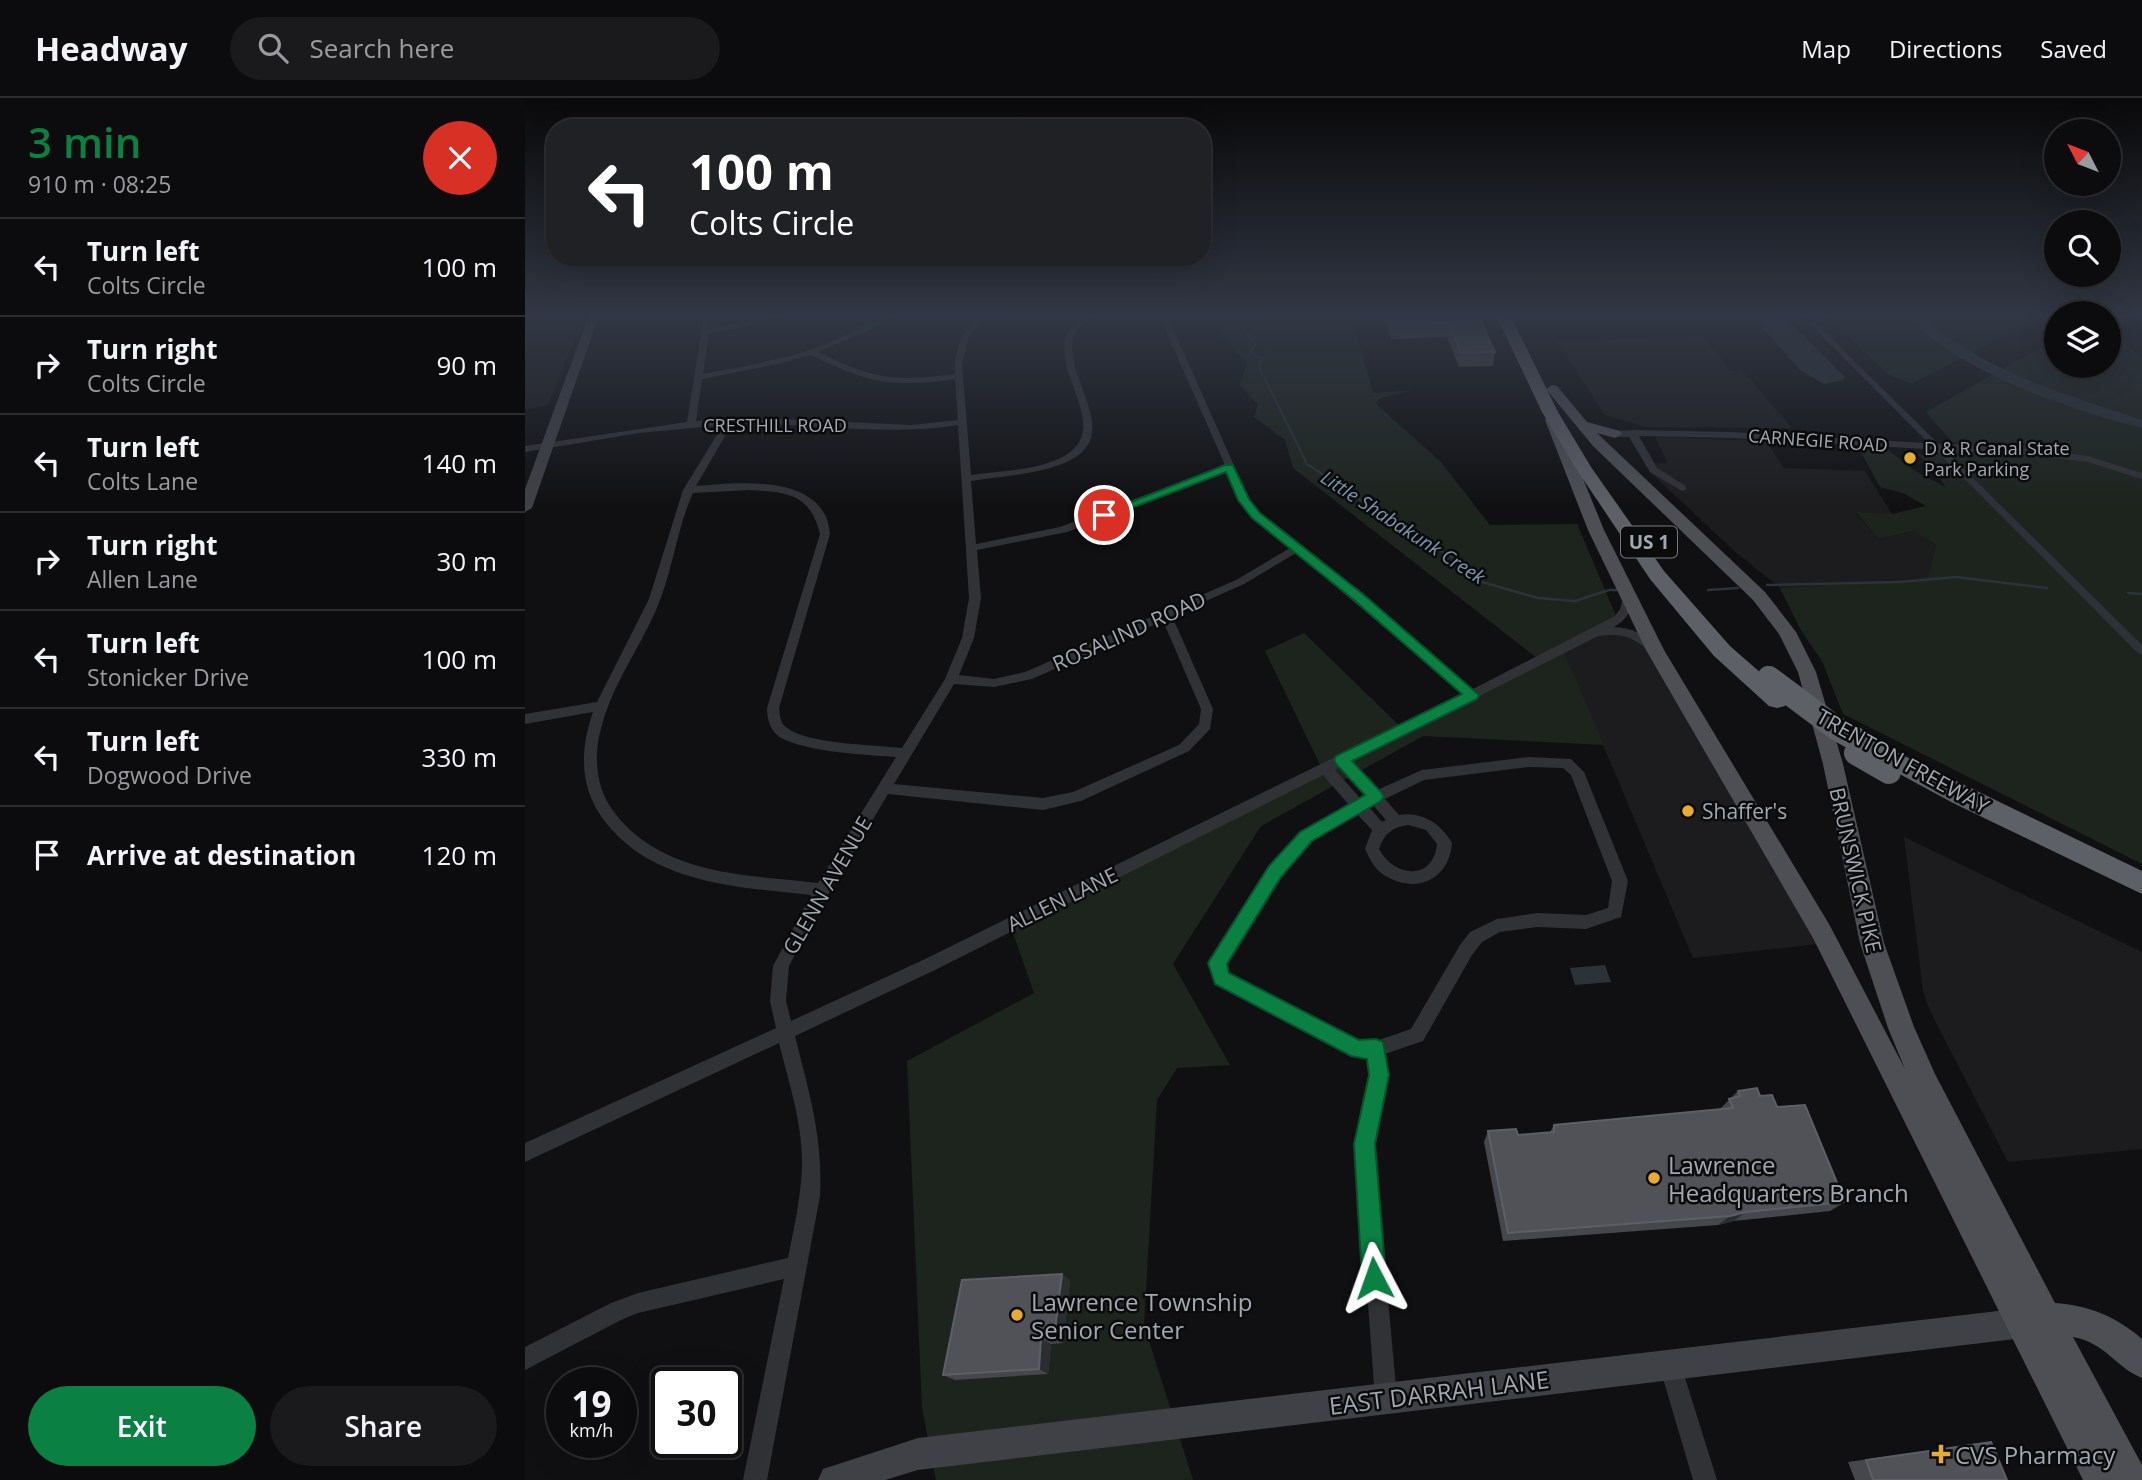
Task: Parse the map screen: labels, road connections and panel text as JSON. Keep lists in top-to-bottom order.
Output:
{
  "streets": {
    "highway": ["US 1", "TRENTON FREEWAY", "BRUNSWICK PIKE"],
    "street": [
      "CRESTHILL ROAD",
      "CARNEGIE ROAD",
      "ROSALIND ROAD",
      "GLENN AVENUE",
      "ALLEN LANE",
      "EAST DARRAH LANE"
    ]
  },
  "crossings": [
    ["CRESTHILL ROAD", "GLENN AVENUE"],
    ["CARNEGIE ROAD", "BRUNSWICK PIKE"],
    ["ROSALIND ROAD", "GLENN AVENUE"],
    ["TRENTON FREEWAY", "BRUNSWICK PIKE"],
    ["BRUNSWICK PIKE", "ALLEN LANE"],
    ["BRUNSWICK PIKE", "EAST DARRAH LANE"],
    ["GLENN AVENUE", "ALLEN LANE"]
  ],
  "water": ["Little Shabakunk Creek"],
  "places": {
    "other": [
      "D & R Canal State Park Parking",
      "Shaffer's",
      "Lawrence Headquarters Branch",
      "Lawrence Township Senior Center"
    ],
    "health": ["CVS Pharmacy"]
  },
  "north": "top left",
  "page": {
    "header": "Headway",
    "search": "Search here",
    "nav": ["Map", "Directions", "Saved"],
    "heading": ["3 min", "910 m · 08:25"],
    "turn": ["100 m", "Colts Circle"],
    "list": [
      {
        "name": "Turn left",
        "note": "Colts Circle",
        "value": "100 m"
      },
      {
        "name": "Turn right",
        "note": "Colts Circle",
        "value": "90 m"
      },
      {
        "name": "Turn left",
        "note": "Colts Lane",
        "value": "140 m"
      },
      {
        "name": "Turn right",
        "note": "Allen Lane",
        "value": "30 m"
      },
      {
        "name": "Turn left",
        "note": "Stonicker Drive",
        "value": "100 m"
      },
      {
        "name": "Turn left",
        "note": "Dogwood Drive",
        "value": "330 m"
      },
      {
        "name": "Arrive at destination",
        "value": "120 m"
      }
    ],
    "speed": "19 km/h",
    "limit": "30",
    "buttons": ["Exit", "Share"]
  }
}
